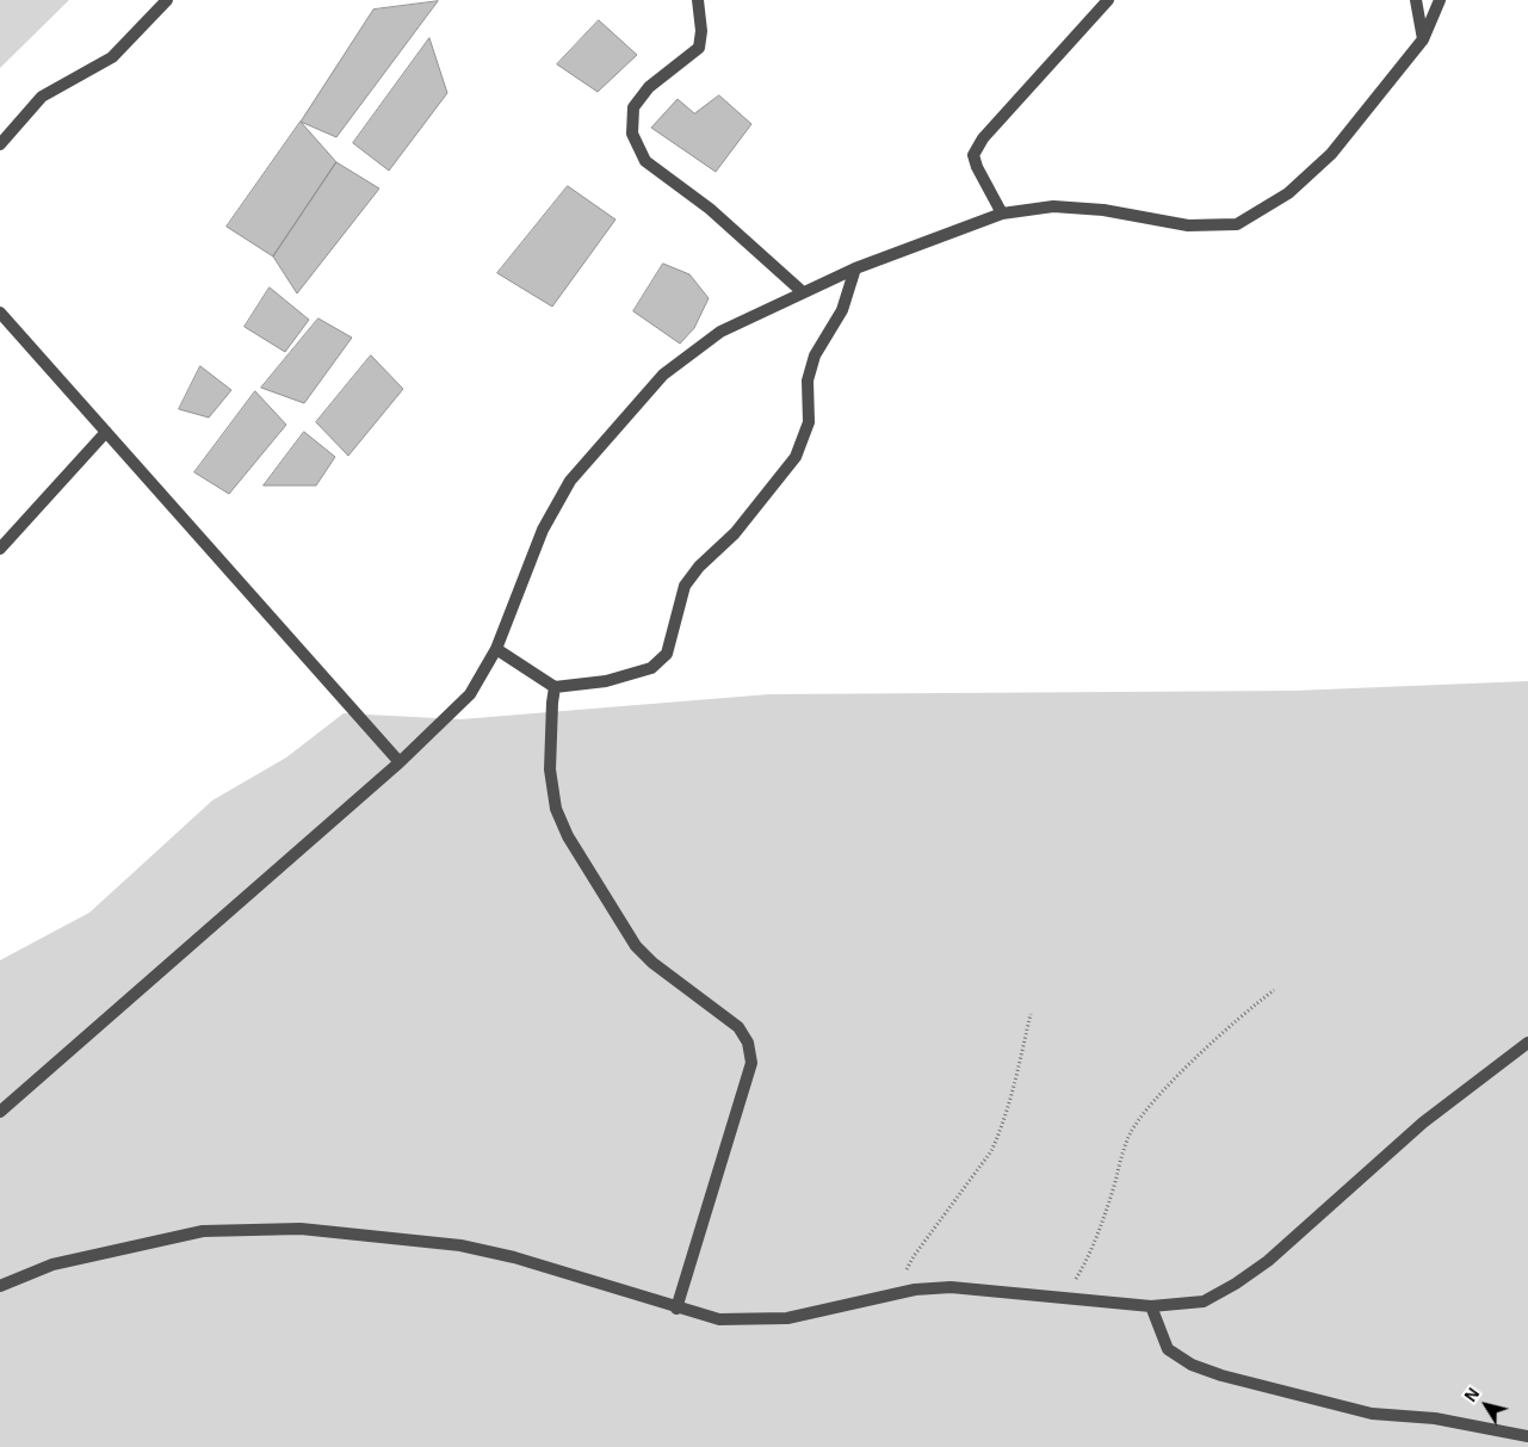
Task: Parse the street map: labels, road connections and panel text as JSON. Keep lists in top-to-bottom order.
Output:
{
  "north": "top left"
}
